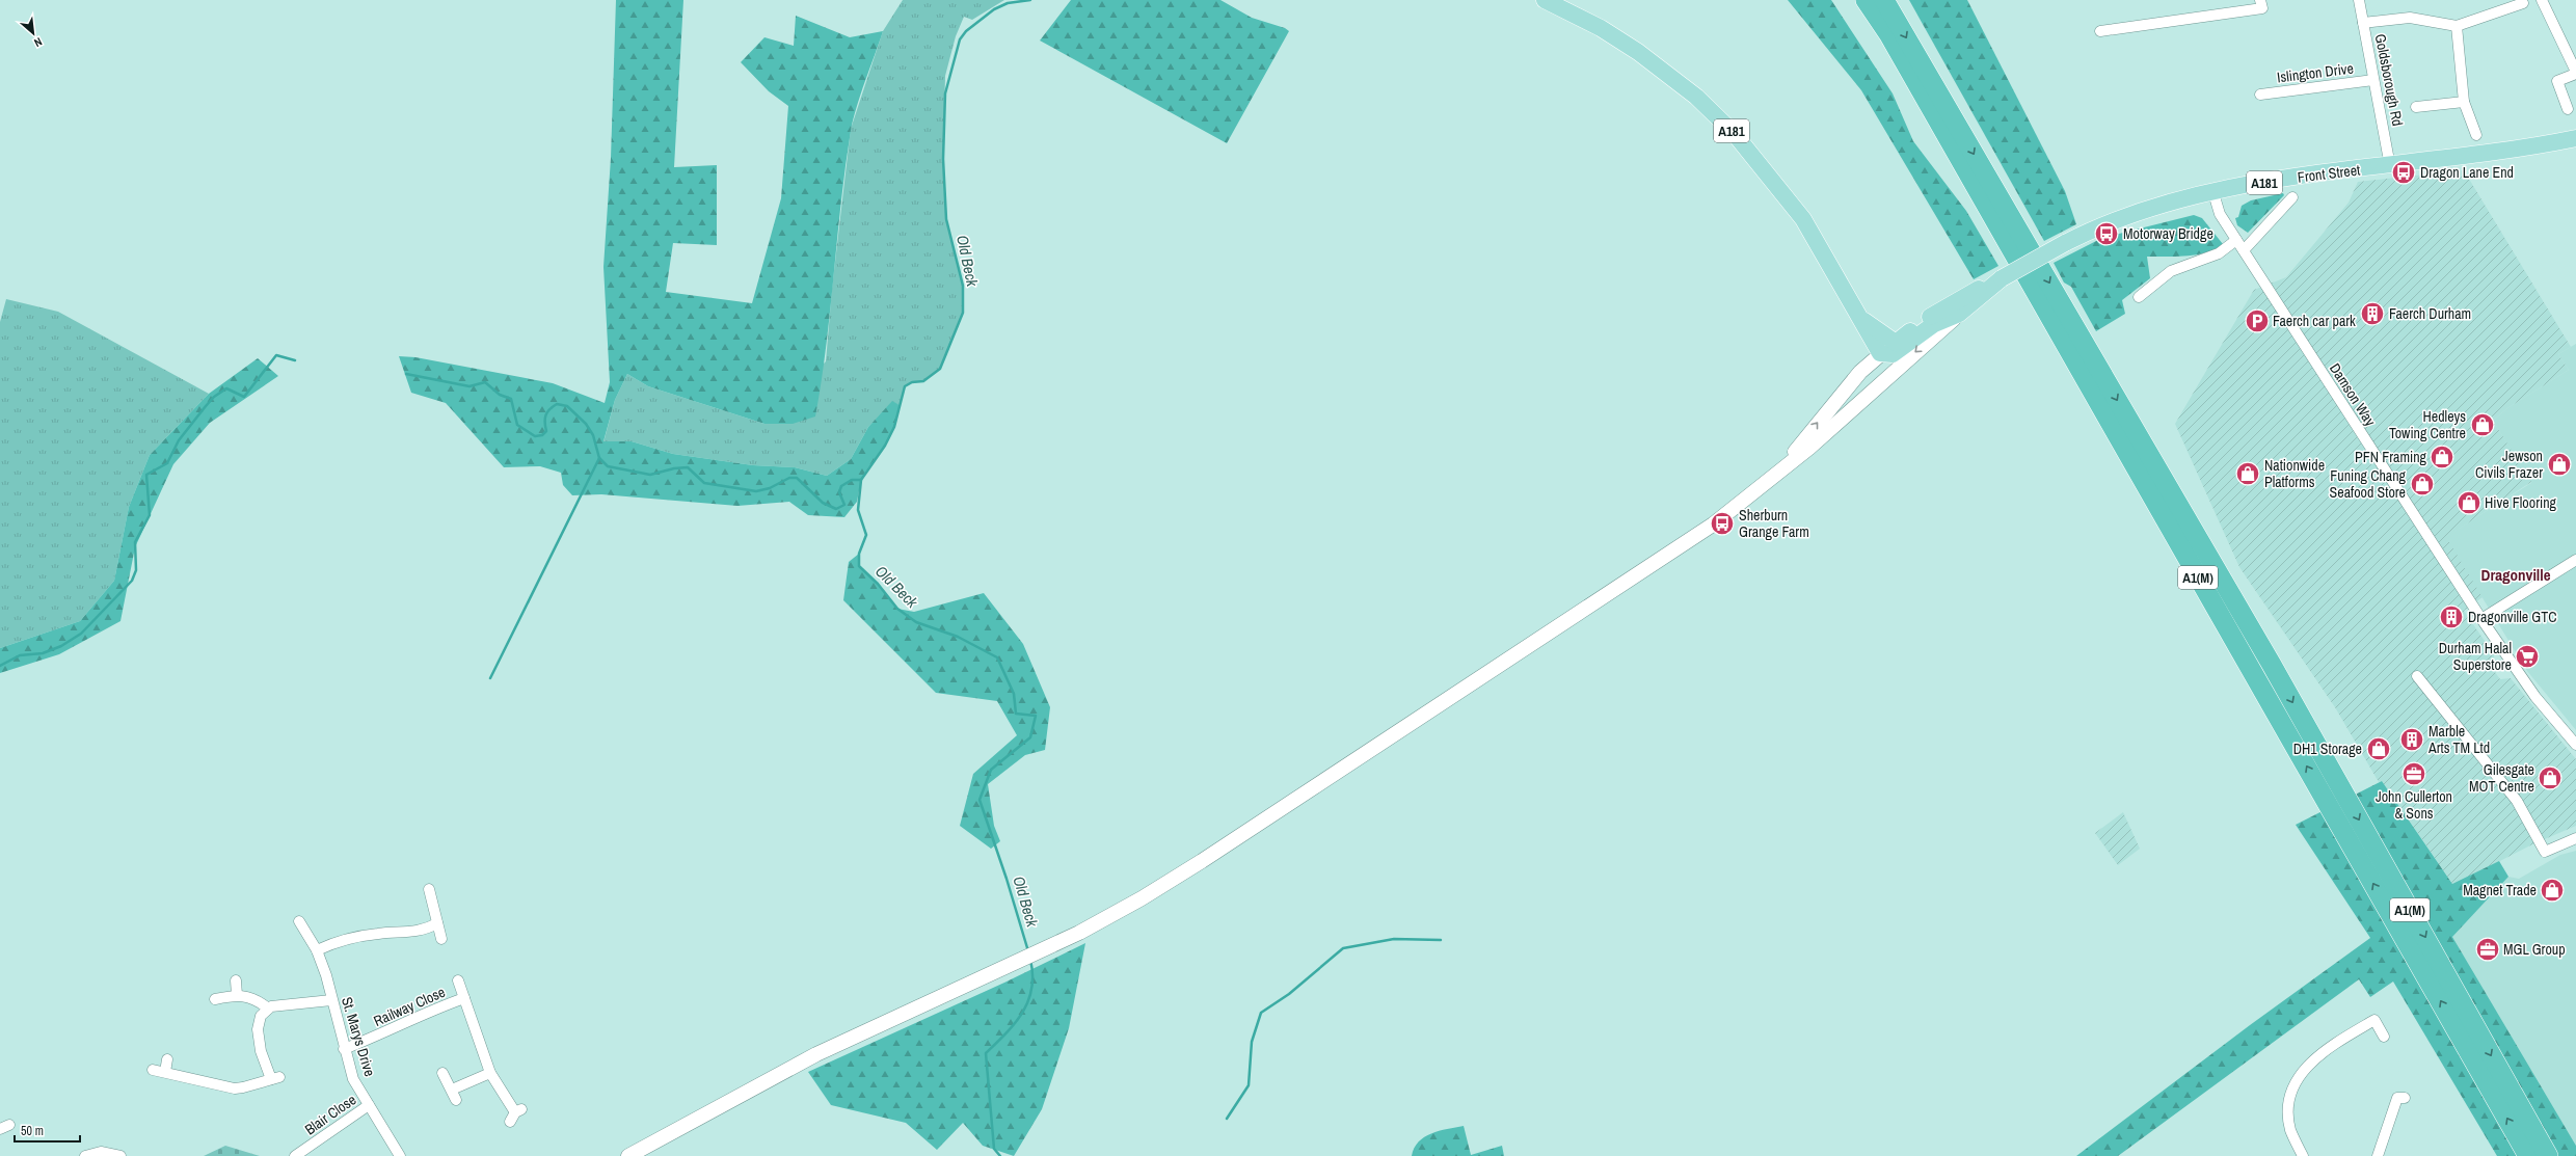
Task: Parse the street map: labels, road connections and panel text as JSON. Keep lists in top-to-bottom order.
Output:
{
  "streets": {
    "highway": ["A1(M)"],
    "main road": ["A181", "Front Street"],
    "street": [
      "Islington Drive",
      "Goldsborough Rd",
      "Damson Way",
      "Railway Close",
      "St. Marys Drive",
      "Blair Close"
    ]
  },
  "crossings": [
    ["Islington Drive", "Goldsborough Rd"],
    ["Goldsborough Rd", "Front Street"],
    ["A181", "Front Street"],
    ["Front Street", "Damson Way"],
    ["Railway Close", "St. Marys Drive"],
    ["St. Marys Drive", "Blair Close"]
  ],
  "districts": ["Dragonville"],
  "water": ["Old Beck"],
  "places": {
    "bus stop": ["Dragon Lane End", "Motorway Bridge", "Sherburn Grange Farm"],
    "building": ["Faerch Durham", "Dragonville GTC", "Marble Arts TM Ltd"],
    "parking": ["Faerch car park"],
    "shop": [
      "Hedleys Towing Centre",
      "PFN Framing",
      "Jewson Civils Frazer",
      "Nationwide Platforms",
      "Funing Chang Seafood Store",
      "Hive Flooring",
      "DH1 Storage",
      "Gilesgate MOT Centre",
      "Magnet Trade"
    ],
    "supermarket": ["Durham Halal Superstore"],
    "office": ["John Cullerton & Sons", "MGL Group"]
  },
  "scale_bar": "50 m",
  "north": "bottom right"
}
